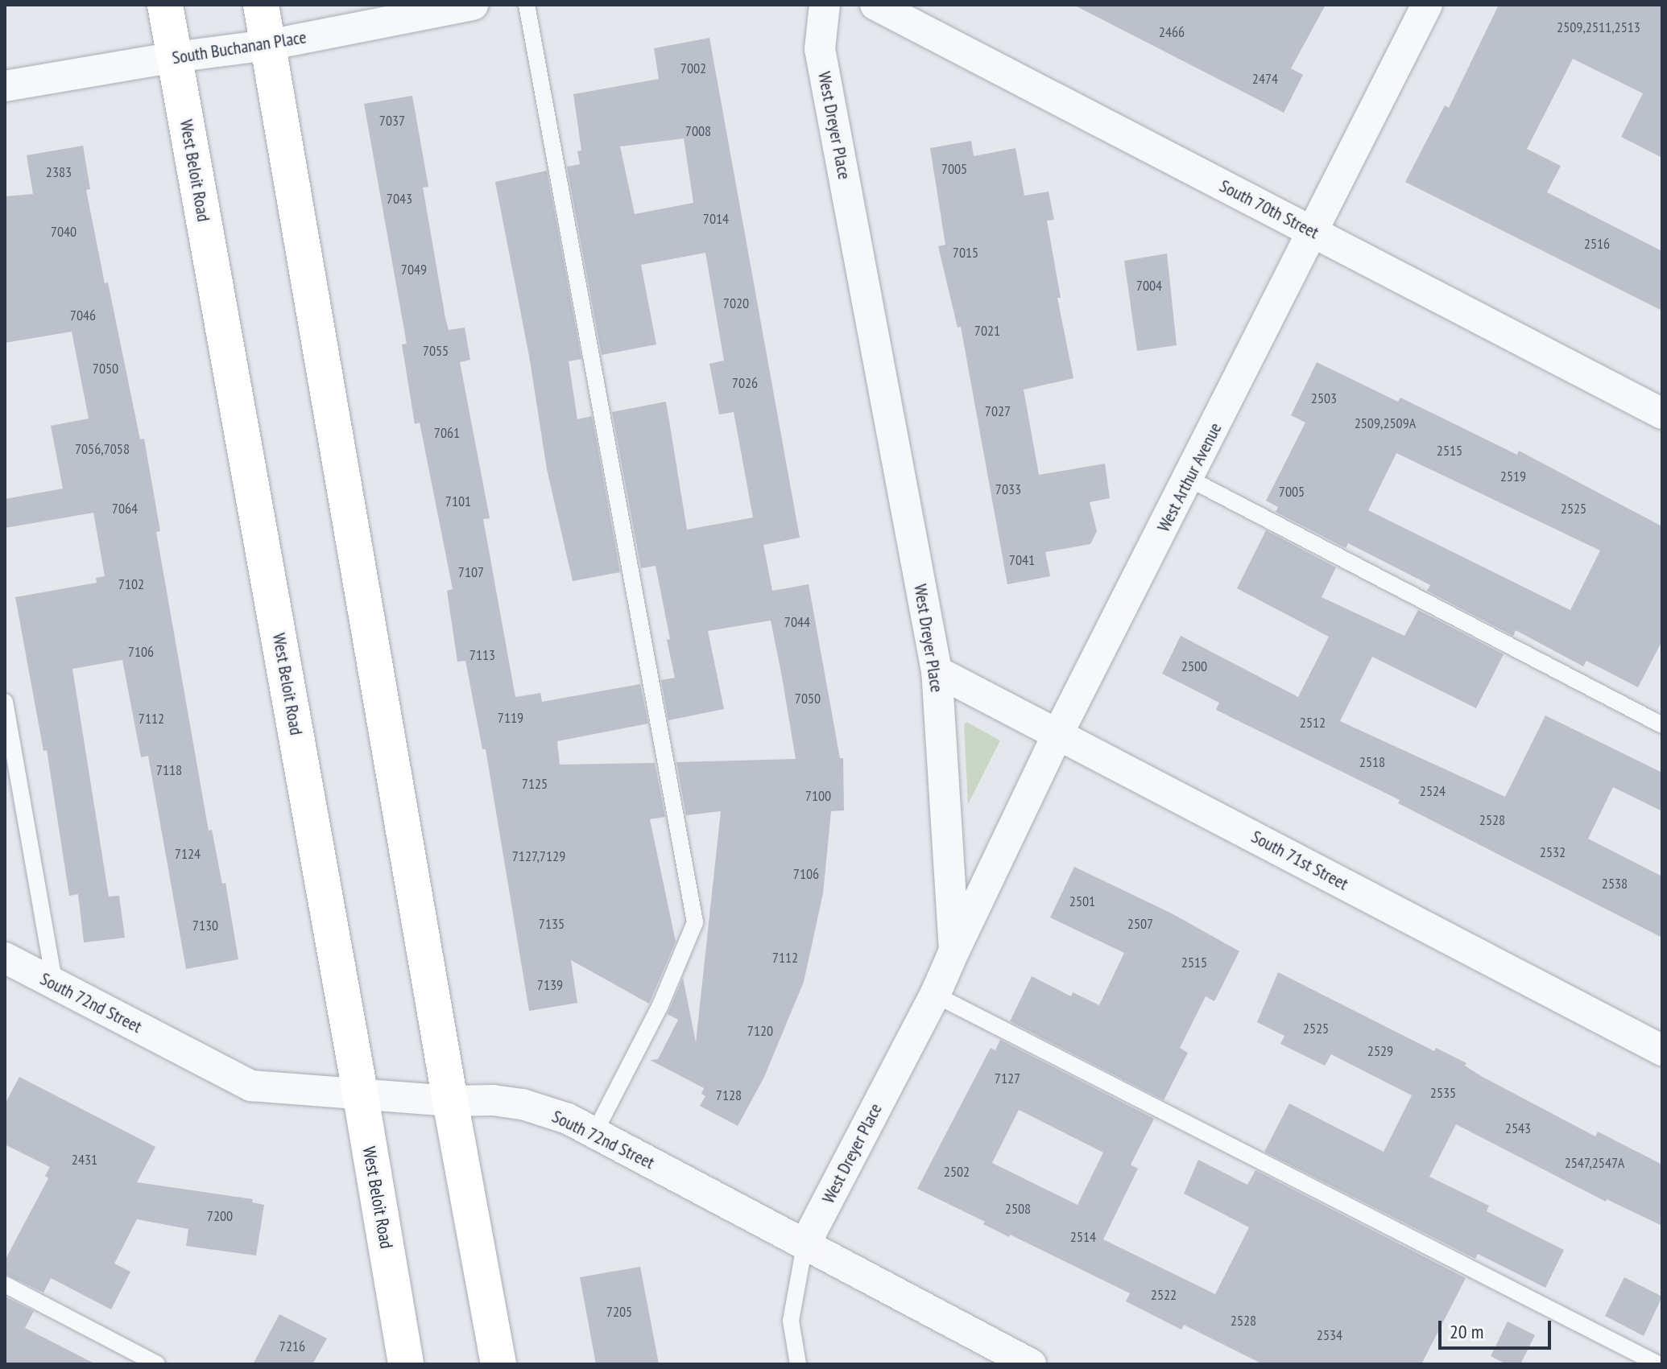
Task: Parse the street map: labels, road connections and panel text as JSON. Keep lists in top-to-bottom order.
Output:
{
  "streets": {
    "main road": ["West Beloit Road"],
    "street": [
      "South Buchanan Place",
      "West Dreyer Place",
      "South 70th Street",
      "West Arthur Avenue",
      "South 71st Street",
      "South 72nd Street"
    ]
  },
  "crossings": [
    ["South Buchanan Place", "West Beloit Road"],
    ["West Dreyer Place", "West Arthur Avenue"],
    ["West Dreyer Place", "South 71st Street"],
    ["West Dreyer Place", "South 72nd Street"],
    ["West Beloit Road", "South 72nd Street"],
    ["South 70th Street", "West Arthur Avenue"],
    ["West Arthur Avenue", "South 71st Street"]
  ],
  "house_numbers": [
    "2509,2511,2513",
    "2466",
    "7002",
    "2474",
    "7037",
    "7008",
    "7005",
    "2383",
    "7043",
    "7014",
    "7040",
    "2516",
    "7015",
    "7049",
    "7004",
    "7020",
    "7046",
    "7021",
    "7055",
    "7050",
    "7026",
    "2503",
    "7027",
    "2509,2509A",
    "7061",
    "7056,7058",
    "2515",
    "2519",
    "7033",
    "7005",
    "7101",
    "7064",
    "2525",
    "7041",
    "7107",
    "7102",
    "7044",
    "7106",
    "7113",
    "2500",
    "7050",
    "7119",
    "7112",
    "2512",
    "2518",
    "7118",
    "7125",
    "2524",
    "7100",
    "2528",
    "2532",
    "7124",
    "7127,7129",
    "7106",
    "2538",
    "2501",
    "7135",
    "2507",
    "7130",
    "7112",
    "2515",
    "7139",
    "2525",
    "7120",
    "2529",
    "7127",
    "2535",
    "7128",
    "2543",
    "2431",
    "2547,2547A",
    "2502",
    "2508",
    "7200",
    "2514",
    "2522",
    "7205",
    "2528",
    "2534",
    "7216"
  ],
  "scale_bar": "20 m"
}
